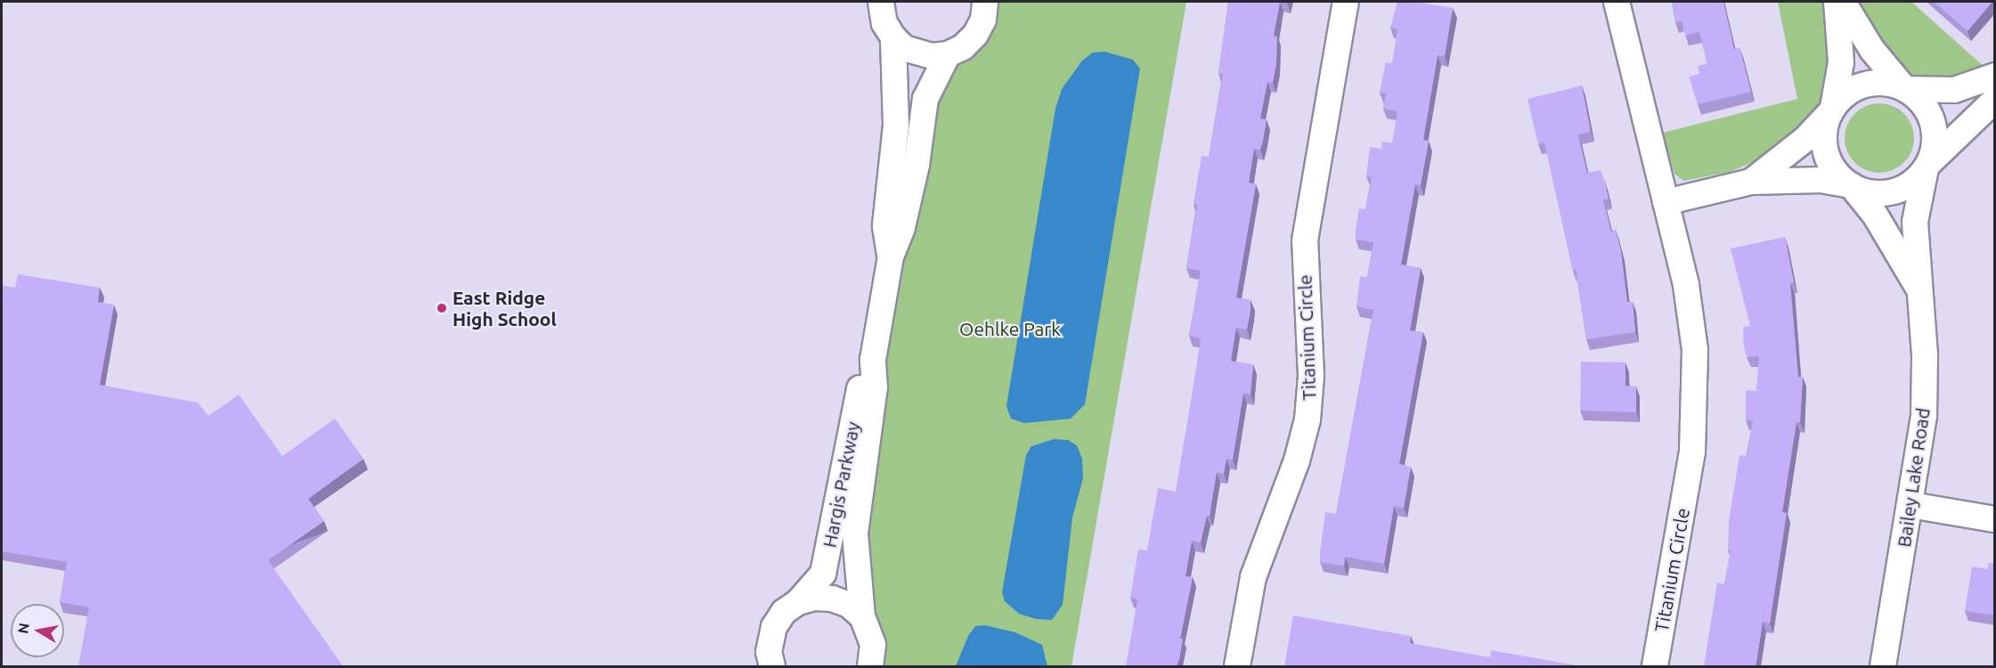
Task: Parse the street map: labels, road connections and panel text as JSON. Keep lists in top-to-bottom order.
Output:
{
  "streets": {
    "street": ["Titanium Circle", "Bailey Lake Road", "Hargis Parkway"]
  },
  "parks": ["Oehlke Park"],
  "places": ["East Ridge High School"],
  "north": "left"
}
